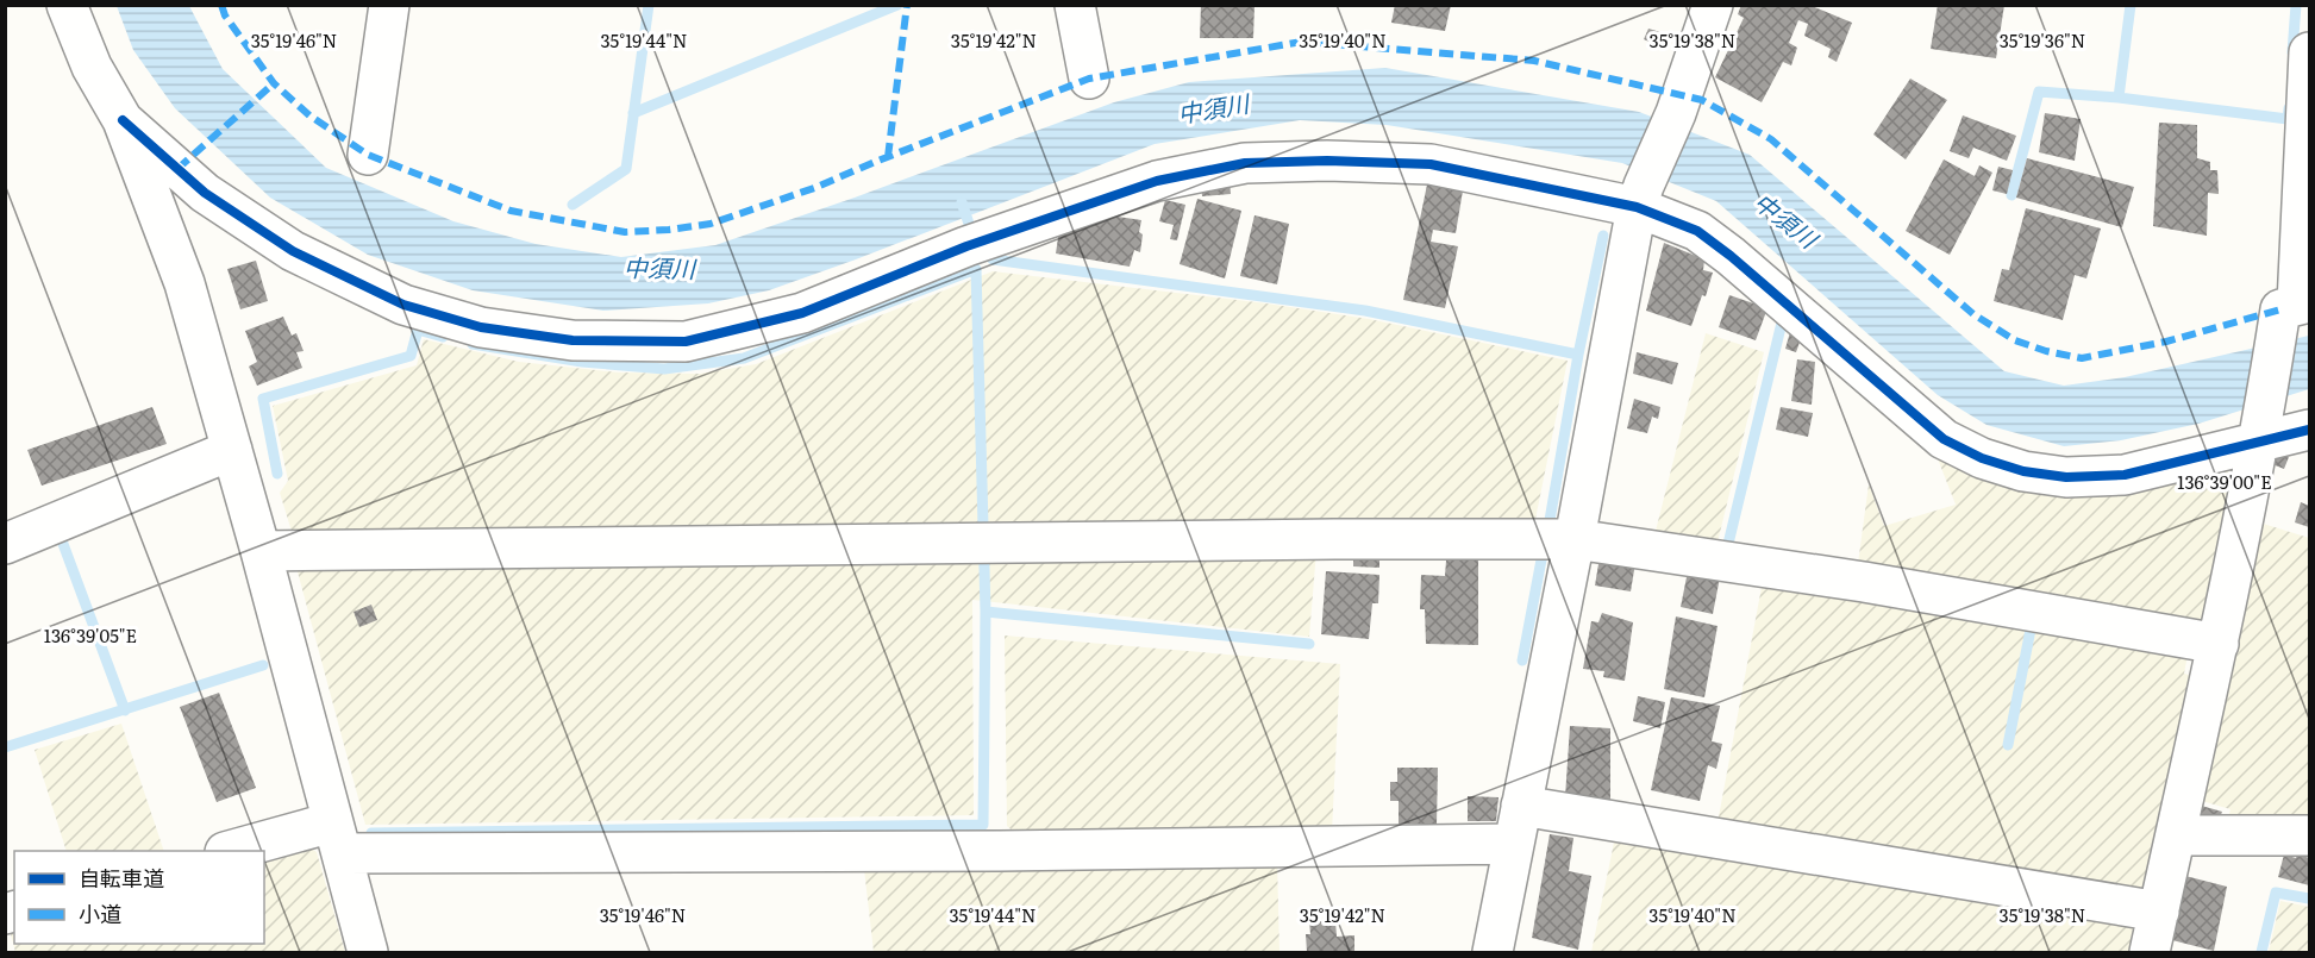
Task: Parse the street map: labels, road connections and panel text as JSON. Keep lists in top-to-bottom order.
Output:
{
  "water": ["中須川"],
  "legend": ["自転車道", "小道"],
  "coordinates": [
    "35°19'46\"N",
    "35°19'44\"N",
    "35°19'42\"N",
    "35°19'40\"N",
    "35°19'36\"N",
    "35°19'38\"N",
    "136°39'00\"E",
    "136°39'05\"E"
  ]
}
